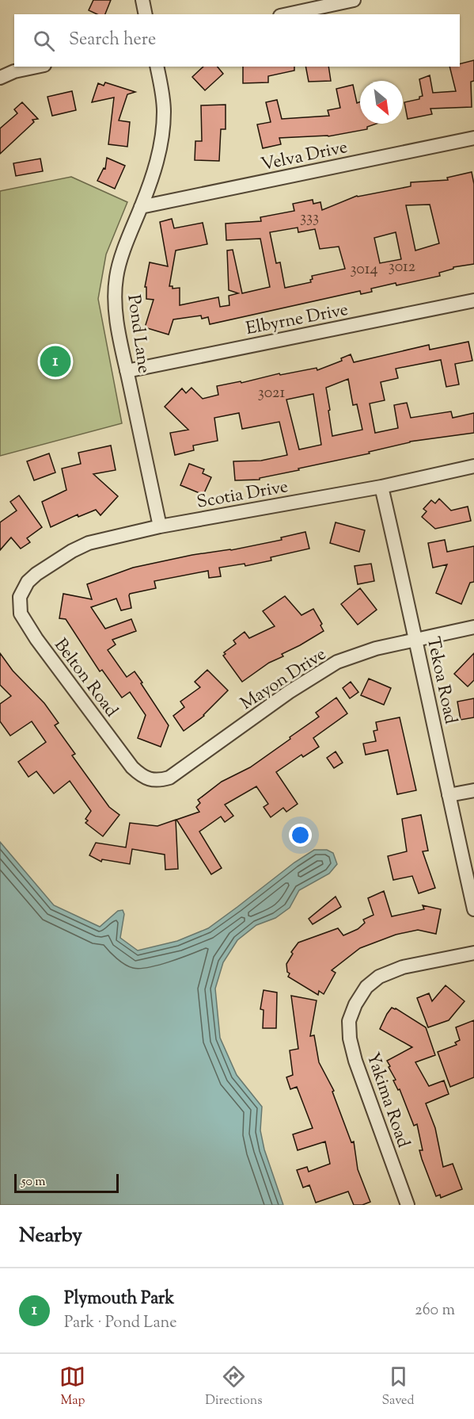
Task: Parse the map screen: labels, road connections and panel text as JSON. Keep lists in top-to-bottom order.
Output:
{
  "streets": {
    "street": [
      "Velva Drive",
      "Elbyrne Drive",
      "Pond Lane",
      "Scotia Drive",
      "Belton Road",
      "Mayon Drive",
      "Tekoa Road",
      "Yakima Road"
    ]
  },
  "crossings": [
    ["Velva Drive", "Pond Lane"],
    ["Elbyrne Drive", "Pond Lane"],
    ["Pond Lane", "Scotia Drive"],
    ["Scotia Drive", "Belton Road"],
    ["Scotia Drive", "Tekoa Road"],
    ["Belton Road", "Mayon Drive"],
    ["Mayon Drive", "Tekoa Road"]
  ],
  "house_numbers": [
    "333",
    "3012",
    "3014",
    "3021"
  ],
  "scale_bar": "50 m",
  "north": "bottom right",
  "page": {
    "search": "Search here",
    "pins": "1",
    "scale": "50 m",
    "heading": "Nearby",
    "list": [
      {
        "mark": "1",
        "name": "Plymouth Park",
        "note": "Park · Pond Lane",
        "value": "260 m"
      }
    ],
    "nav": ["Map", "Directions", "Saved"]
  }
}
